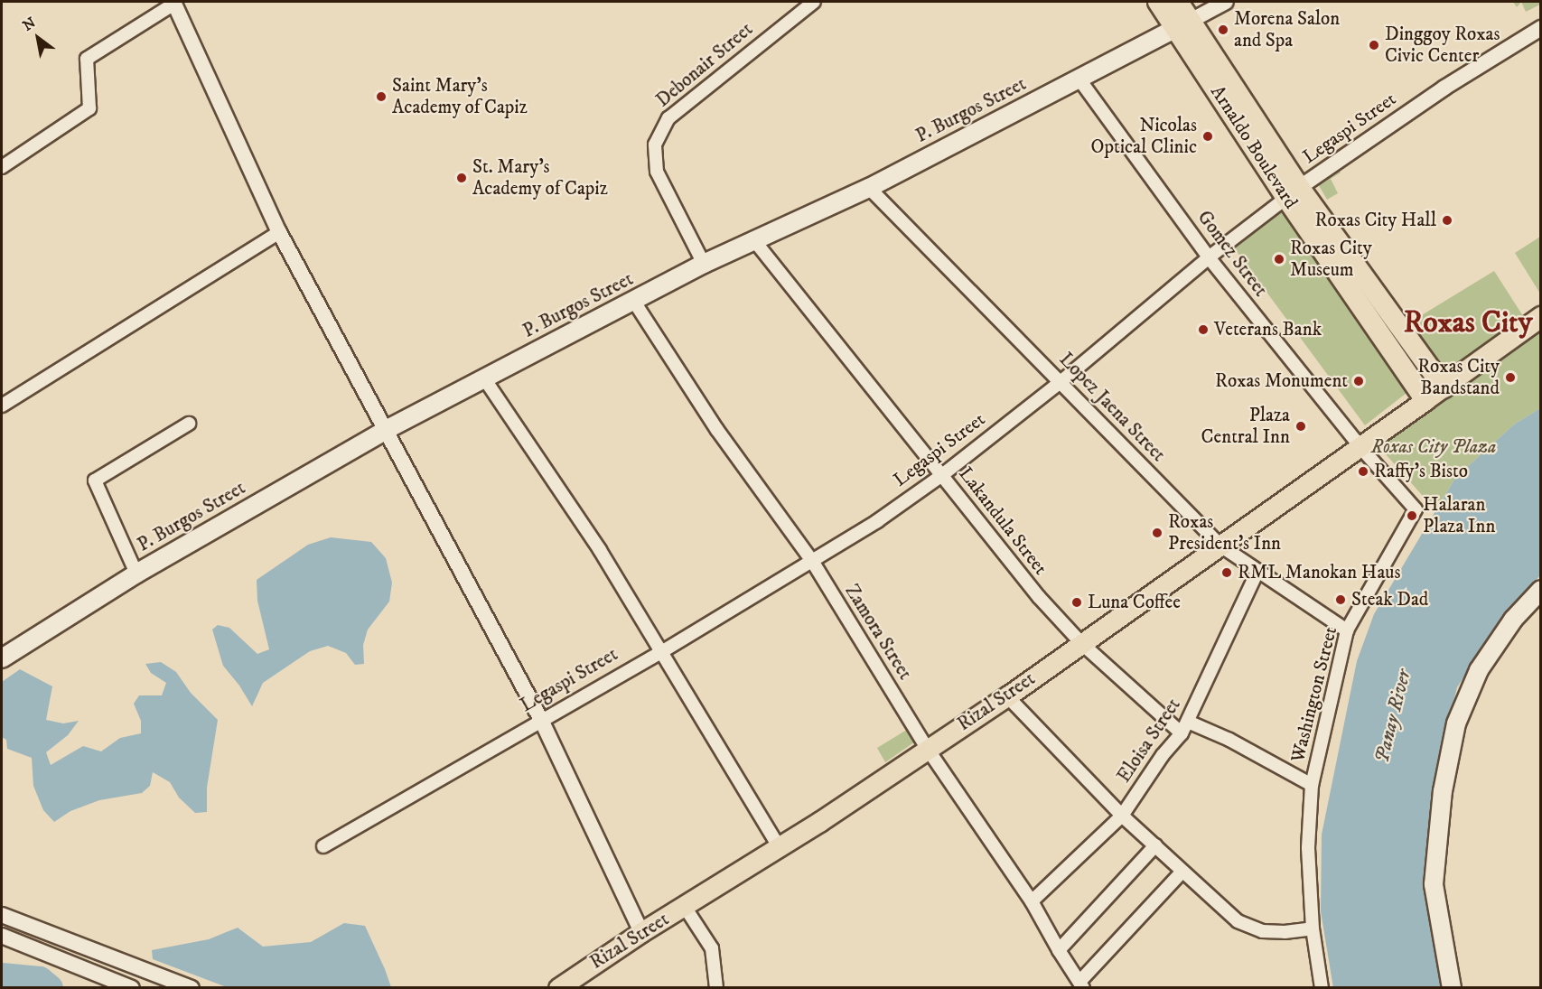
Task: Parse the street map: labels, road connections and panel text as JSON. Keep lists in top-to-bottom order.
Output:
{
  "streets": {
    "highway": ["Arnaldo Boulevard"],
    "main road": ["P. Burgos Street", "Rizal Street"],
    "street": [
      "Debonair Street",
      "Legaspi Street",
      "Gomez Street",
      "Lopez Jaena Street",
      "Lakandula Street",
      "Zamora Street",
      "Washington Street",
      "Eloisa Street"
    ]
  },
  "crossings": [
    ["Debonair Street", "P. Burgos Street"],
    ["P. Burgos Street", "Arnaldo Boulevard"],
    ["P. Burgos Street", "Gomez Street"],
    ["P. Burgos Street", "Lopez Jaena Street"],
    ["P. Burgos Street", "Lakandula Street"],
    ["P. Burgos Street", "Zamora Street"],
    ["Legaspi Street", "Arnaldo Boulevard"],
    ["Legaspi Street", "Gomez Street"],
    ["Legaspi Street", "Lopez Jaena Street"],
    ["Legaspi Street", "Lakandula Street"],
    ["Legaspi Street", "Zamora Street"],
    ["Arnaldo Boulevard", "Rizal Street"],
    ["Gomez Street", "Washington Street"],
    ["Gomez Street", "Rizal Street"],
    ["Lopez Jaena Street", "Washington Street"],
    ["Lopez Jaena Street", "Rizal Street"],
    ["Lopez Jaena Street", "Eloisa Street"],
    ["Lakandula Street", "Rizal Street"],
    ["Lakandula Street", "Eloisa Street"],
    ["Zamora Street", "Rizal Street"],
    ["Zamora Street", "Eloisa Street"],
    ["Washington Street", "Rizal Street"]
  ],
  "districts": ["Roxas City"],
  "water": ["Panay River"],
  "parks": ["Roxas City Plaza"],
  "places": [
    "Morena Salon and Spa",
    "Dinggoy Roxas Civic Center",
    "Saint Mary's Academy of Capiz",
    "Nicolas Optical Clinic",
    "St. Mary's Academy of Capiz",
    "Roxas City Hall",
    "Roxas City Museum",
    "Veterans Bank",
    "Roxas City Bandstand",
    "Roxas Monument",
    "Plaza Central Inn",
    "Raffy's Bisto",
    "Halaran Plaza Inn",
    "Roxas President's Inn",
    "RML Manokan Haus",
    "Steak Dad",
    "Luna Coffee"
  ],
  "north": "top left"
}
